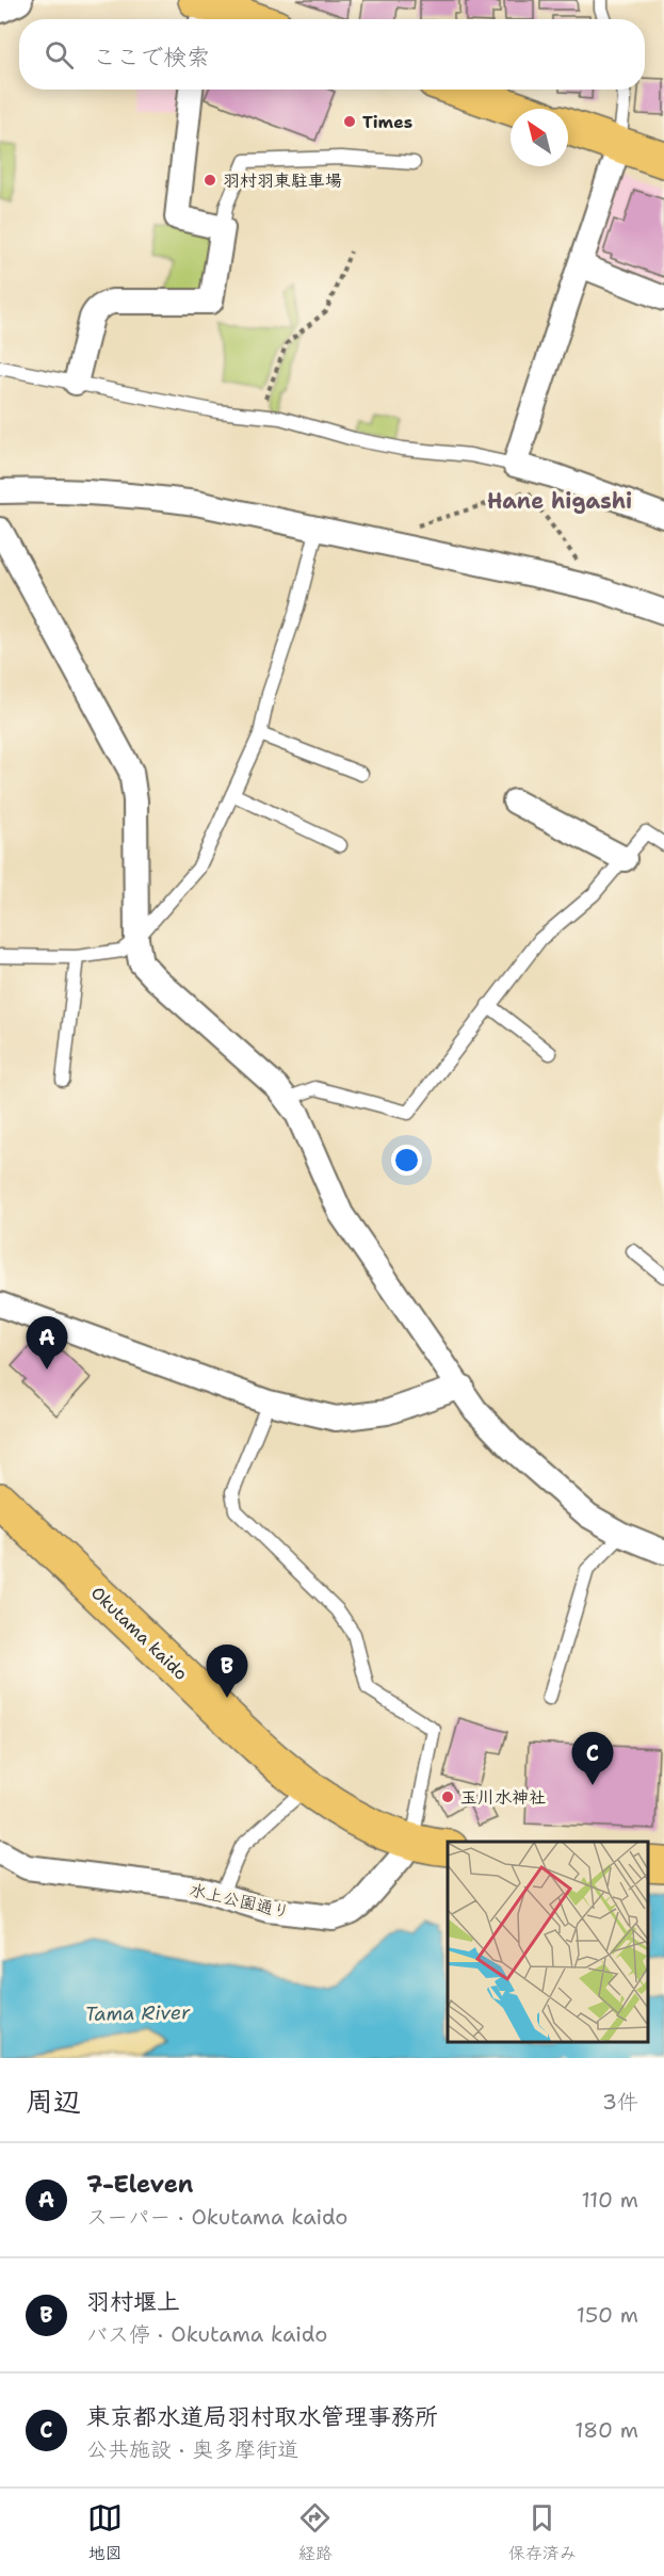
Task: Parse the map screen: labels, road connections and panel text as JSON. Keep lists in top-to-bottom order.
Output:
{
  "streets": {
    "main road": ["Okutama kaido"],
    "street": ["水上公園通り"]
  },
  "crossings": [
    ["Okutama kaido", "水上公園通り"]
  ],
  "districts": ["Hane higashi"],
  "water": ["Tama River"],
  "places": ["Times", "羽村羽東駐車場", "玉川水神社"],
  "north": "top left",
  "page": {
    "search": "ここで検索",
    "pins": ["A", "B", "C"],
    "heading": ["周辺", "3件"],
    "list": [
      {
        "mark": "A",
        "name": "7-Eleven",
        "note": "スーパー · Okutama kaido",
        "value": "110 m"
      },
      {
        "mark": "B",
        "name": "羽村堰上",
        "note": "バス停 · Okutama kaido",
        "value": "150 m"
      },
      {
        "mark": "C",
        "name": "東京都水道局羽村取水管理事務所",
        "note": "公共施設 · 奥多摩街道",
        "value": "180 m"
      }
    ],
    "nav": ["地図", "経路", "保存済み"]
  }
}
